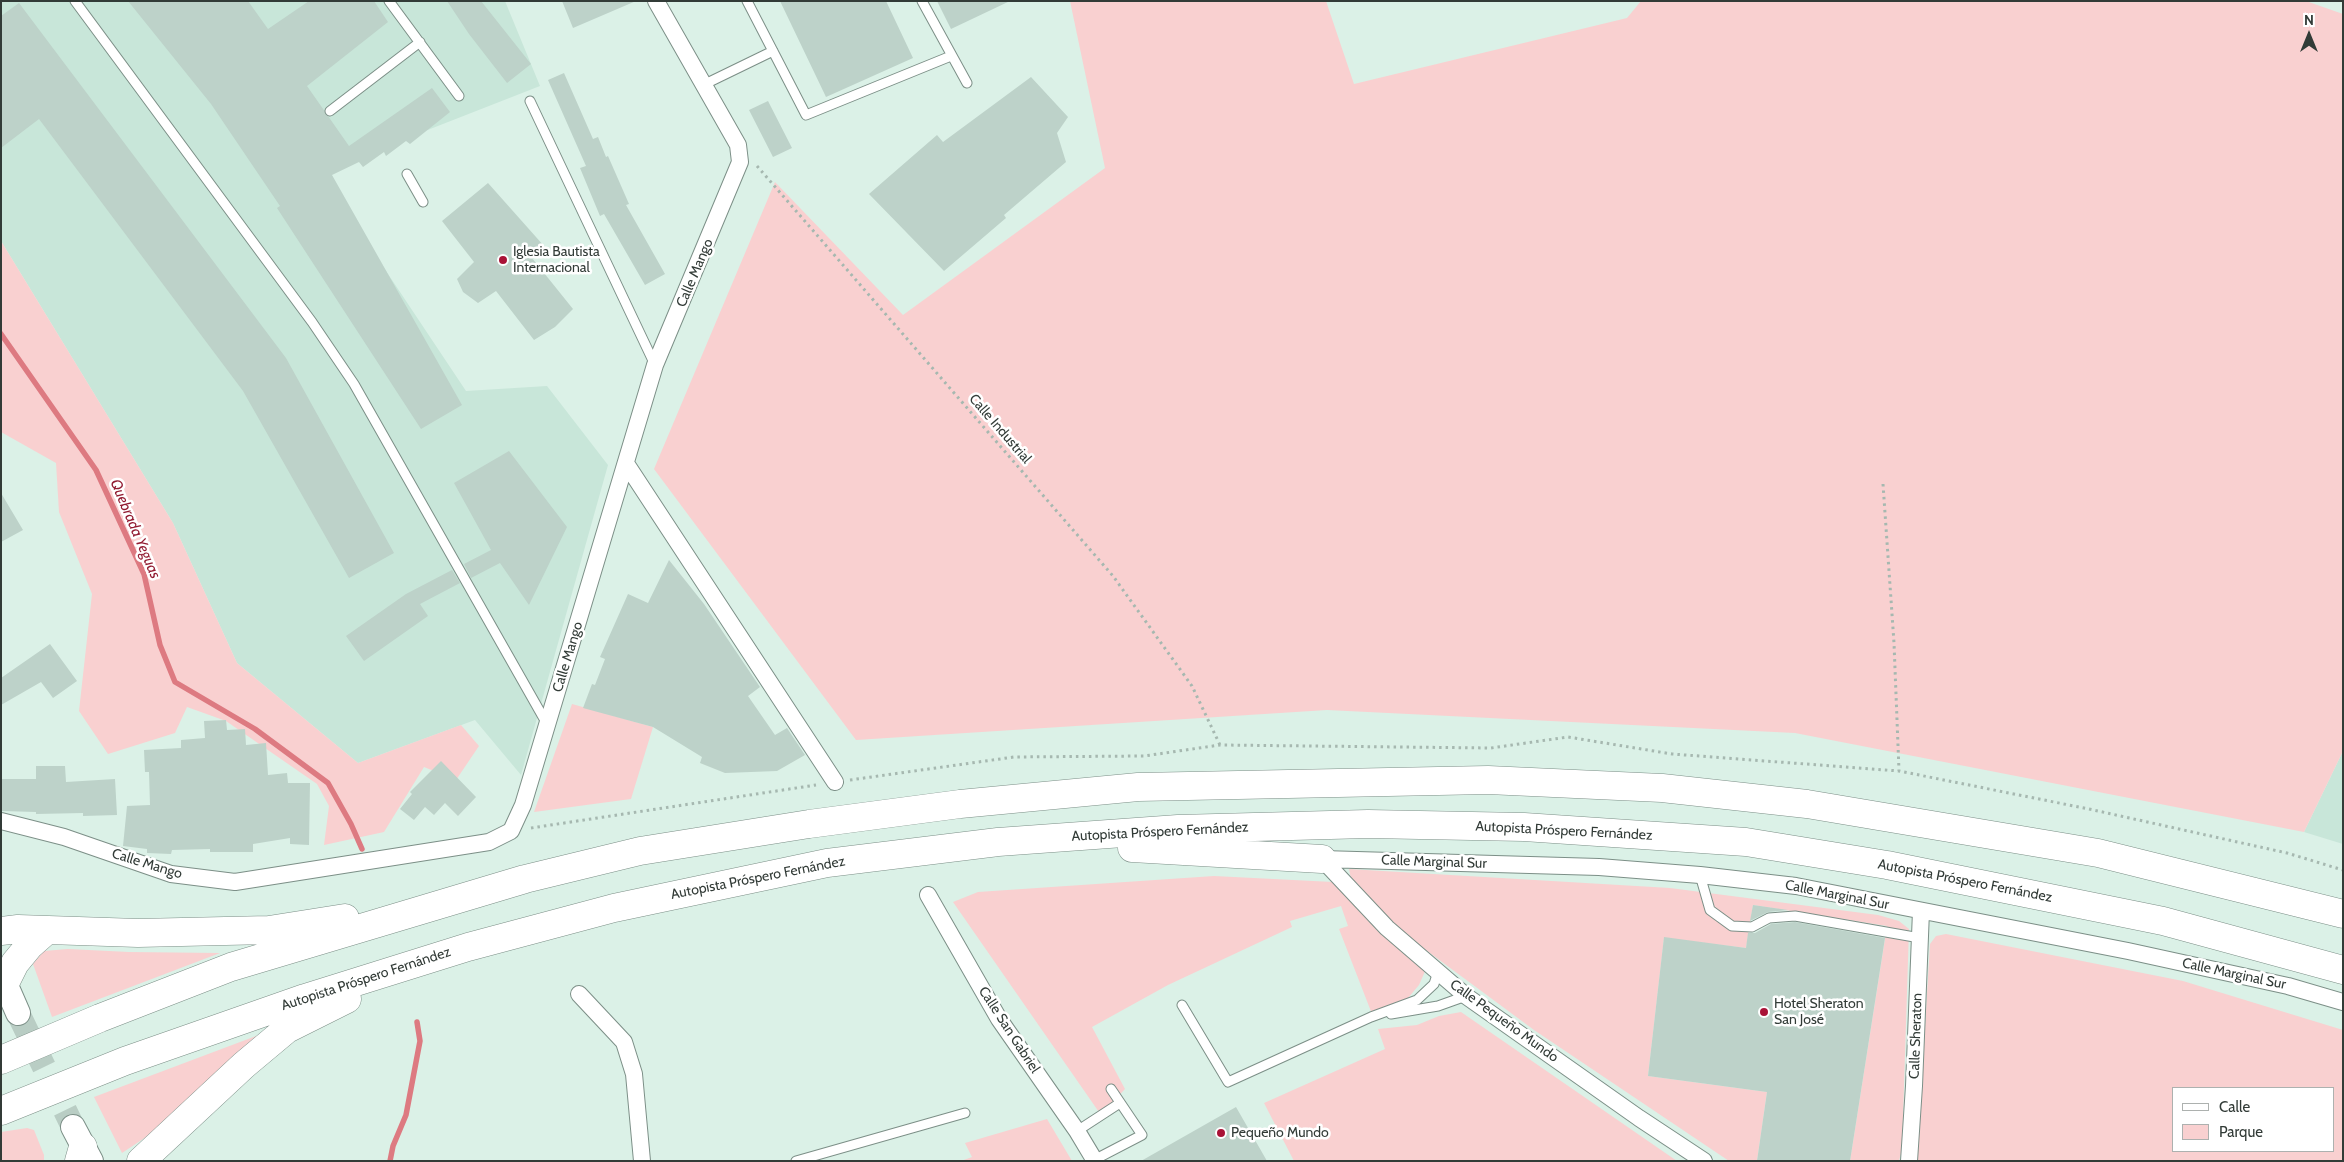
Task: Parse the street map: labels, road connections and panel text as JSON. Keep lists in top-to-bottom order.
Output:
{
  "streets": {
    "highway": ["Autopista Próspero Fernández"],
    "street": [
      "Calle Mango",
      "Calle Marginal Sur",
      "Calle Pequeño Mundo",
      "Calle San Gabriel",
      "Calle Sheraton"
    ],
    "path": ["Calle Industrial"]
  },
  "crossings": [
    ["Calle Mango", "Calle Industrial"],
    ["Calle Marginal Sur", "Calle Pequeño Mundo"],
    ["Calle Marginal Sur", "Calle Sheraton"]
  ],
  "water": ["Quebrada Yeguas"],
  "places": ["Iglesia Bautista Internacional", "Hotel Sheraton San José", "Pequeño Mundo"],
  "legend": ["Calle", "Parque"],
  "north": "top"
}
